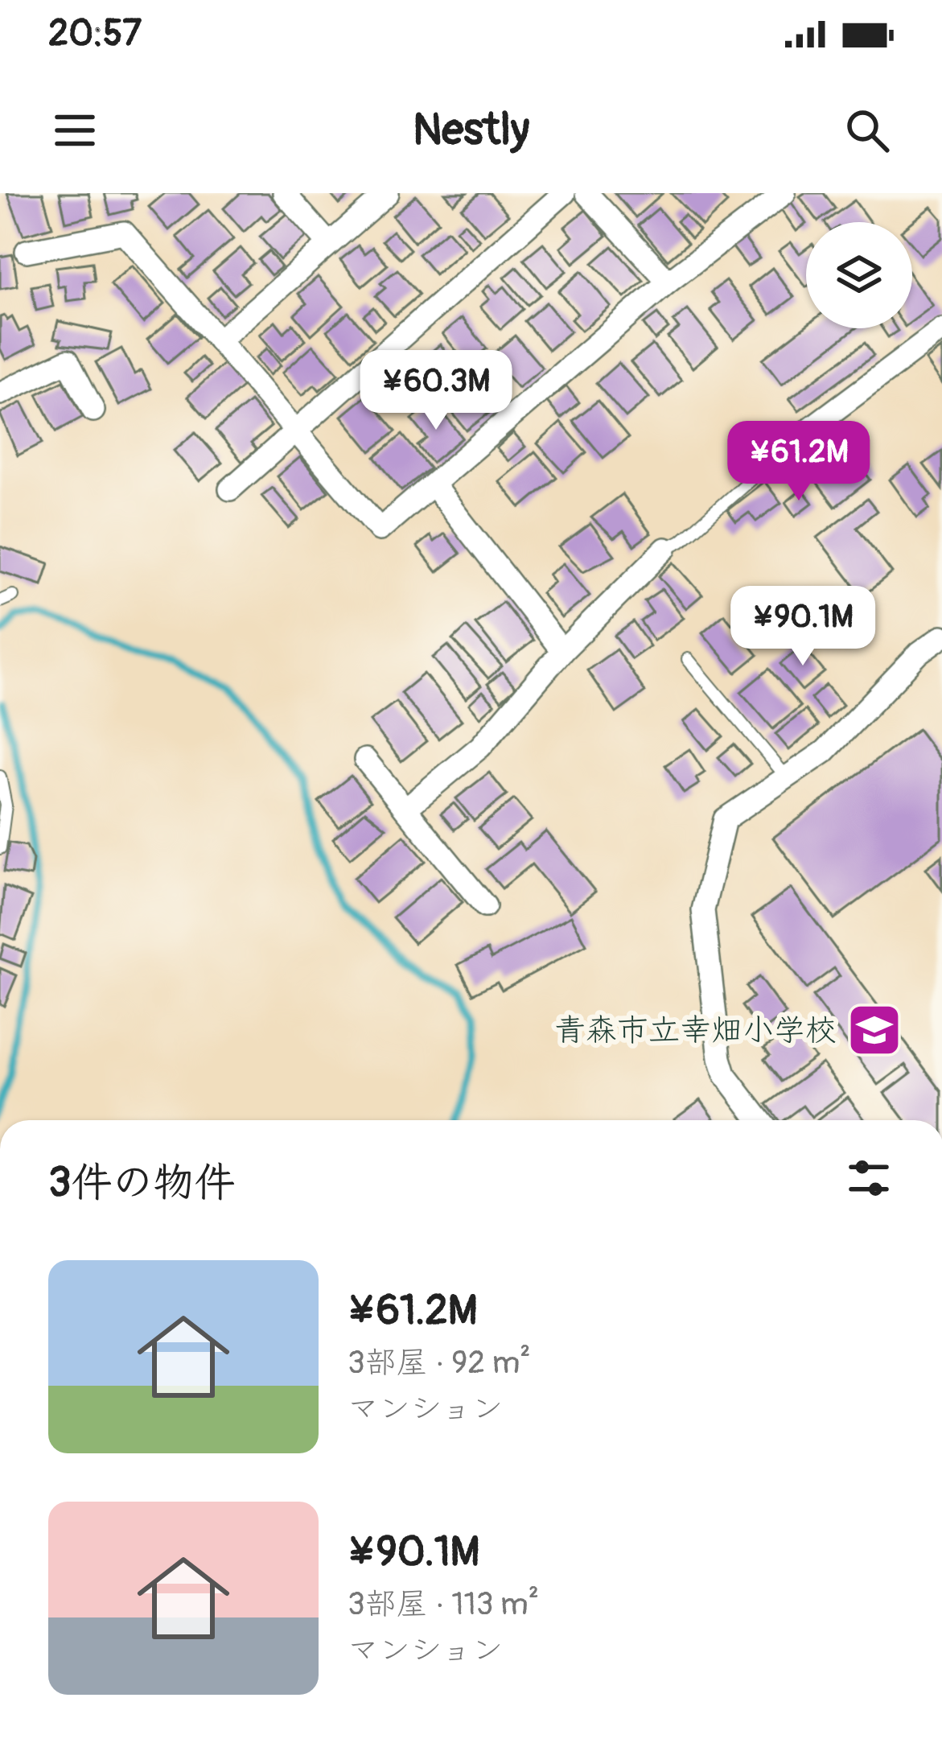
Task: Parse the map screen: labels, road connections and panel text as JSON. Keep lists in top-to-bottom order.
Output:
{
  "places": {
    "school or university": ["青森市立幸畑小学校"]
  },
  "page": {
    "status": "20:57",
    "header": "Nestly",
    "price": ["¥60.3M", "¥61.2M", "¥90.1M"],
    "heading": "3件の物件",
    "list": [
      {
        "name": "¥61.2M",
        "note": "3部屋 · 92 m² · マンション"
      },
      {
        "name": "¥90.1M",
        "note": "3部屋 · 113 m² · マンション"
      }
    ]
  }
}
